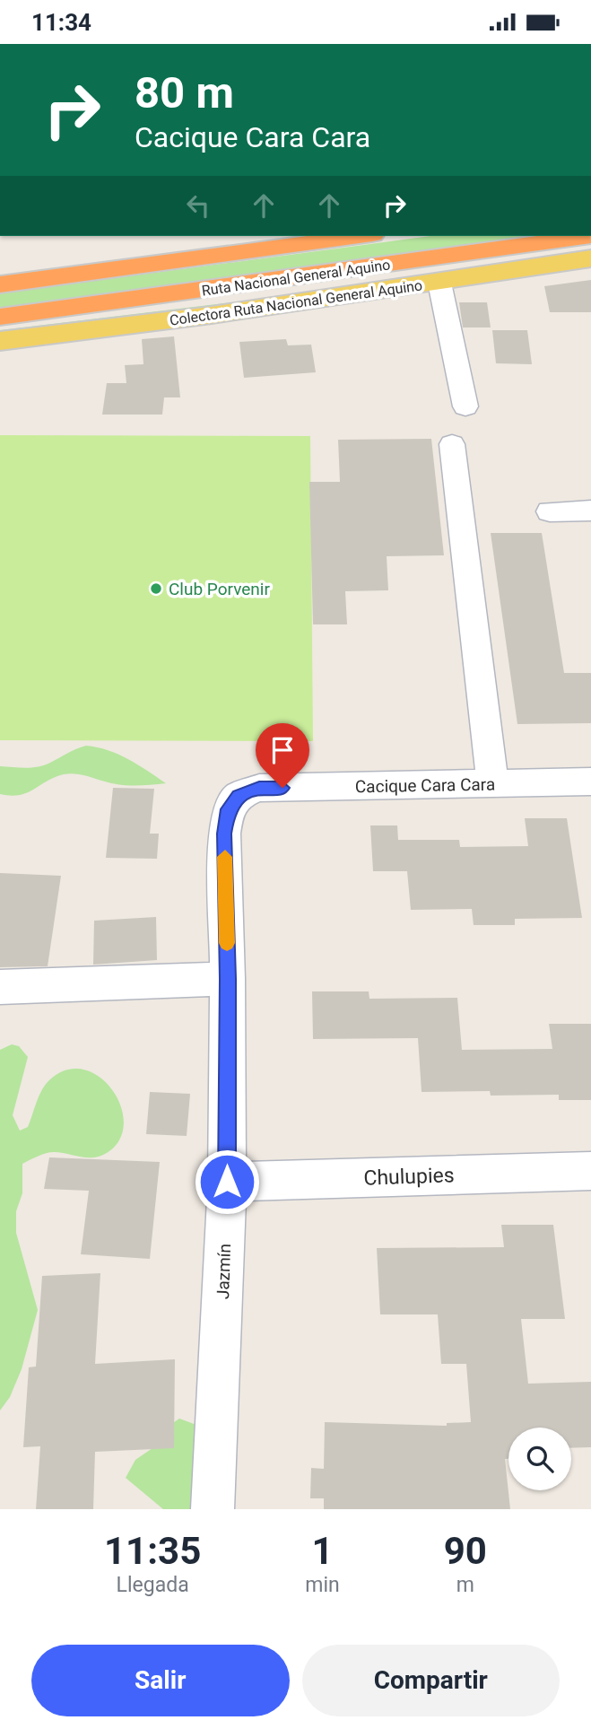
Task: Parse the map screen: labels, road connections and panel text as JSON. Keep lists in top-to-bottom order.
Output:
{
  "streets": {
    "highway": ["Ruta Nacional General Aquino"],
    "main road": ["Colectora Ruta Nacional General Aquino"],
    "street": ["Cacique Cara Cara", "Chulupies", "Jazmín"]
  },
  "crossings": [
    ["Cacique Cara Cara", "Jazmín"],
    ["Chulupies", "Jazmín"]
  ],
  "places": ["Club Porvenir"],
  "page": {
    "status": "11:34",
    "turn": ["80 m", "Cacique Cara Cara"],
    "eta": [
      "11:35",
      "Llegada",
      "1",
      "min",
      "90",
      "m"
    ],
    "buttons": ["Salir", "Compartir"]
  }
}
